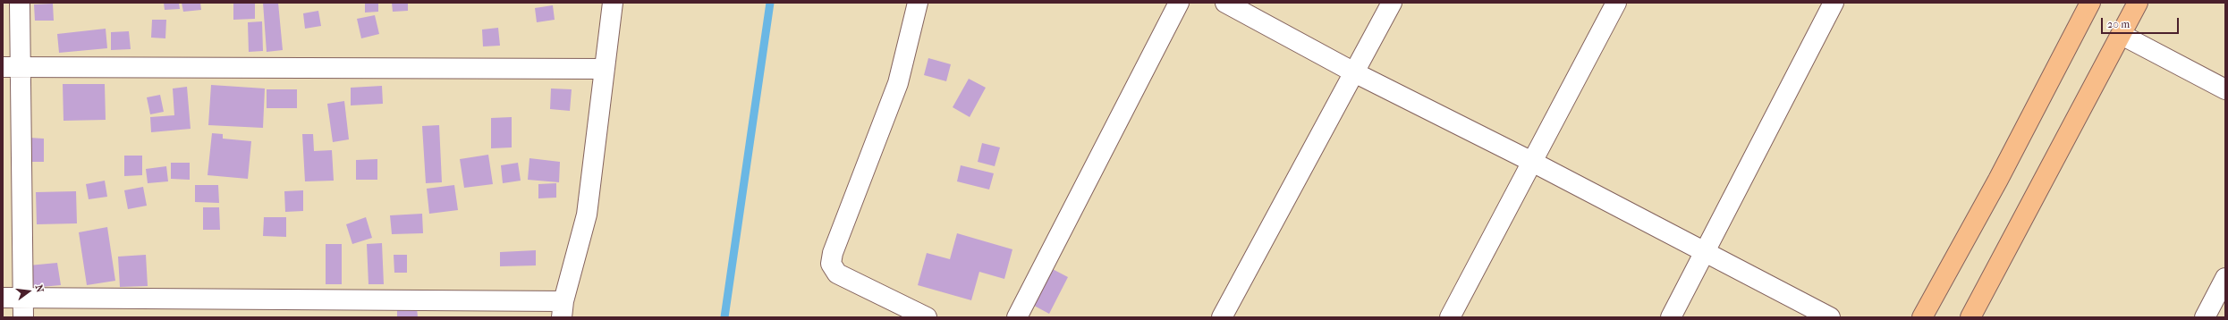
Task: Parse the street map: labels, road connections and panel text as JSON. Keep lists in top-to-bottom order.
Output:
{
  "scale_bar": "20 m",
  "north": "right"
}
